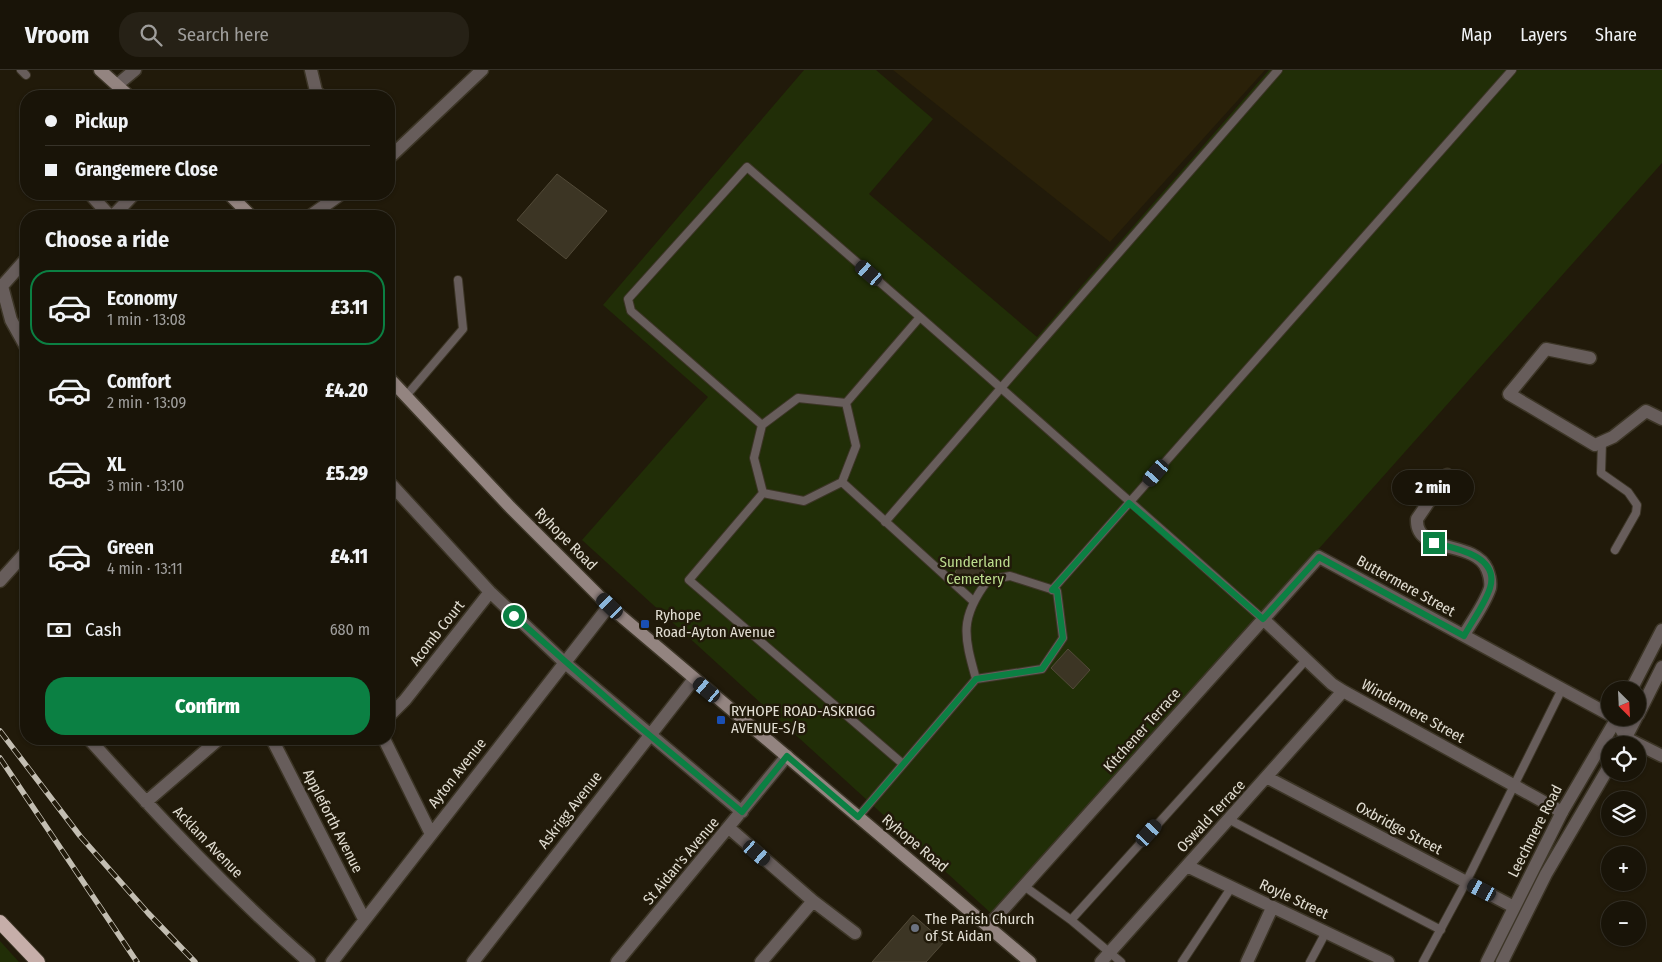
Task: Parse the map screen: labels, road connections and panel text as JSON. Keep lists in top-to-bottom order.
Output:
{
  "streets": {
    "main road": ["Ryhope Road"],
    "street": [
      "Buttermere Street",
      "Acomb Court",
      "Windermere Street",
      "Kitchener Terrace",
      "Ayton Avenue",
      "Askrigg Avenue",
      "Oswald Terrace",
      "Appleforth Avenue",
      "Oxbridge Street",
      "Leechmere Road",
      "Acklam Avenue",
      "St Aidan's Avenue",
      "Royle Street"
    ]
  },
  "crossings": [
    ["Ryhope Road", "Kitchener Terrace"],
    ["Ryhope Road", "Ayton Avenue"],
    ["Ryhope Road", "Askrigg Avenue"],
    ["Ryhope Road", "St Aidan's Avenue"],
    ["Buttermere Street", "Kitchener Terrace"],
    ["Windermere Street", "Kitchener Terrace"],
    ["Windermere Street", "Oswald Terrace"],
    ["Windermere Street", "Leechmere Road"],
    ["Ayton Avenue", "Appleforth Avenue"],
    ["Oswald Terrace", "Oxbridge Street"],
    ["Oswald Terrace", "Royle Street"],
    ["Oxbridge Street", "Leechmere Road"]
  ],
  "parks": ["Sunderland Cemetery"],
  "places": {
    "transit": ["Ryhope Road-Ayton Avenue", "RYHOPE ROAD-ASKRIGG AVENUE-S/B"],
    "other": ["The Parish Church of St Aidan"]
  },
  "north": "bottom right",
  "page": {
    "header": "Vroom",
    "search": "Search here",
    "nav": ["Map", "Layers", "Share"],
    "banner": ["Pickup", "Grangemere Close"],
    "heading": "Choose a ride",
    "list": [
      {
        "name": "Economy",
        "note": "1 min · 13:08",
        "value": "£3.11"
      },
      {
        "name": "Comfort",
        "note": "2 min · 13:09",
        "value": "£4.20"
      },
      {
        "name": "XL",
        "note": "3 min · 13:10",
        "value": "£5.29"
      },
      {
        "name": "Green",
        "note": "4 min · 13:11",
        "value": "£4.11"
      }
    ],
    "bubble": "2 min",
    "pay": ["Cash", "680 m"],
    "buttons": "Confirm",
    "map_buttons": ["+", "−"]
  }
}
